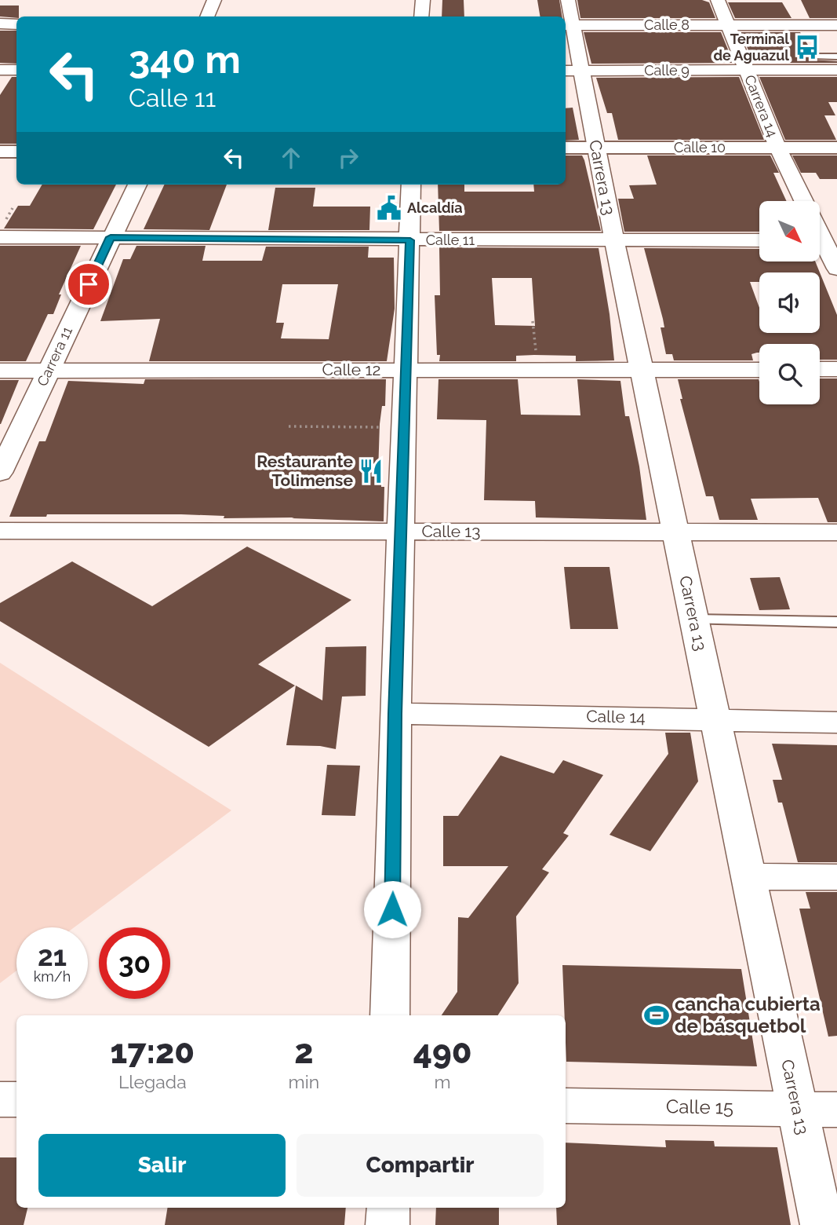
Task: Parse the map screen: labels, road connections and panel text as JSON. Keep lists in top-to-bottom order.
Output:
{
  "streets": {
    "street": [
      "Calle 8",
      "Calle 9",
      "Carrera 14",
      "Calle 10",
      "Carrera 13",
      "Calle 11",
      "Carrera 11",
      "Calle 12",
      "Calle 13",
      "Calle 14",
      "Calle 15"
    ]
  },
  "crossings": [
    ["Calle 8", "Carrera 14"],
    ["Calle 8", "Carrera 13"],
    ["Calle 9", "Carrera 14"],
    ["Calle 9", "Carrera 13"],
    ["Carrera 14", "Calle 10"],
    ["Calle 10", "Carrera 13"],
    ["Carrera 13", "Calle 11"],
    ["Carrera 13", "Calle 12"],
    ["Carrera 13", "Calle 13"],
    ["Carrera 13", "Calle 14"],
    ["Carrera 13", "Calle 15"],
    ["Calle 11", "Carrera 11"],
    ["Carrera 11", "Calle 12"]
  ],
  "places": {
    "bus stop": ["Terminal de Aguazul"],
    "public building": ["Alcaldía"],
    "restaurant": ["Restaurante Tolimense"],
    "sports": ["cancha cubierta de básquetbol"]
  },
  "north": "bottom right",
  "page": {
    "turn": ["340 m", "Calle 11"],
    "speed": "21 km/h",
    "limit": "30",
    "eta": [
      "17:20",
      "Llegada",
      "2",
      "min",
      "490",
      "m"
    ],
    "buttons": ["Salir", "Compartir"]
  }
}
